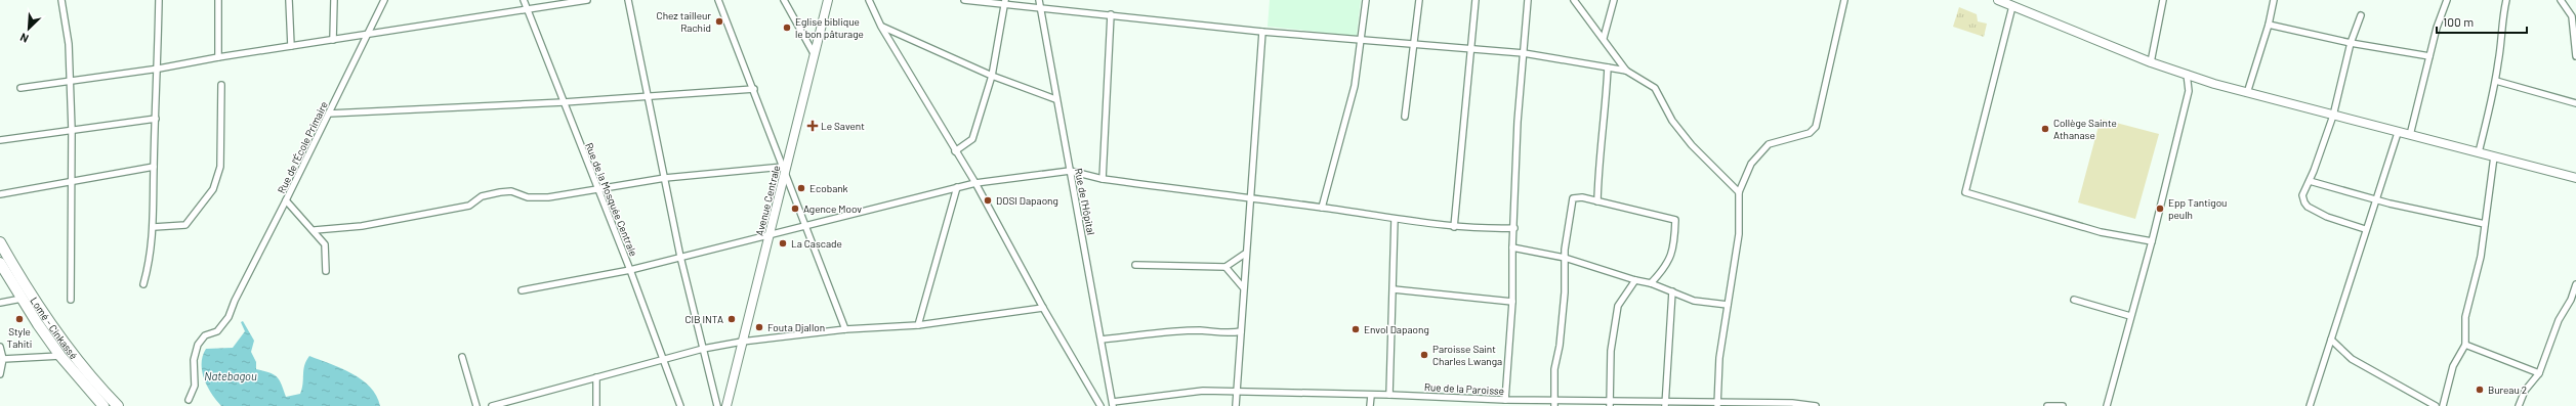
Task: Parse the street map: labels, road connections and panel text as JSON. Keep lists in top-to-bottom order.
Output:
{
  "streets": {
    "highway": ["Lomé - Cinkassé"],
    "main road": ["Avenue Centrale"],
    "street": [
      "Rue de l'École Primaire",
      "Rue de la Mosquée Centrale",
      "Rue de l'Hôpital",
      "Rue de la Paroisse"
    ]
  },
  "crossings": [
    ["Rue de l'Hôpital", "Rue de la Paroisse"]
  ],
  "water": ["Natebagou"],
  "places": {
    "other": [
      "Chez tailleur Rachid",
      "Eglise biblique le bon pâturage",
      "Collège Sainte Athanase",
      "Ecobank",
      "DOSI Dapaong",
      "Agence Moov",
      "Epp Tantigou peulh",
      "La Cascade",
      "Style Tahiti",
      "CIB INTA",
      "Fouta Djallon",
      "Envol Dapaong",
      "Paroisse Saint Charles Lwanga",
      "Bureau 2"
    ],
    "health": ["Le Savent"]
  },
  "scale_bar": "100 m",
  "north": "bottom left"
}
